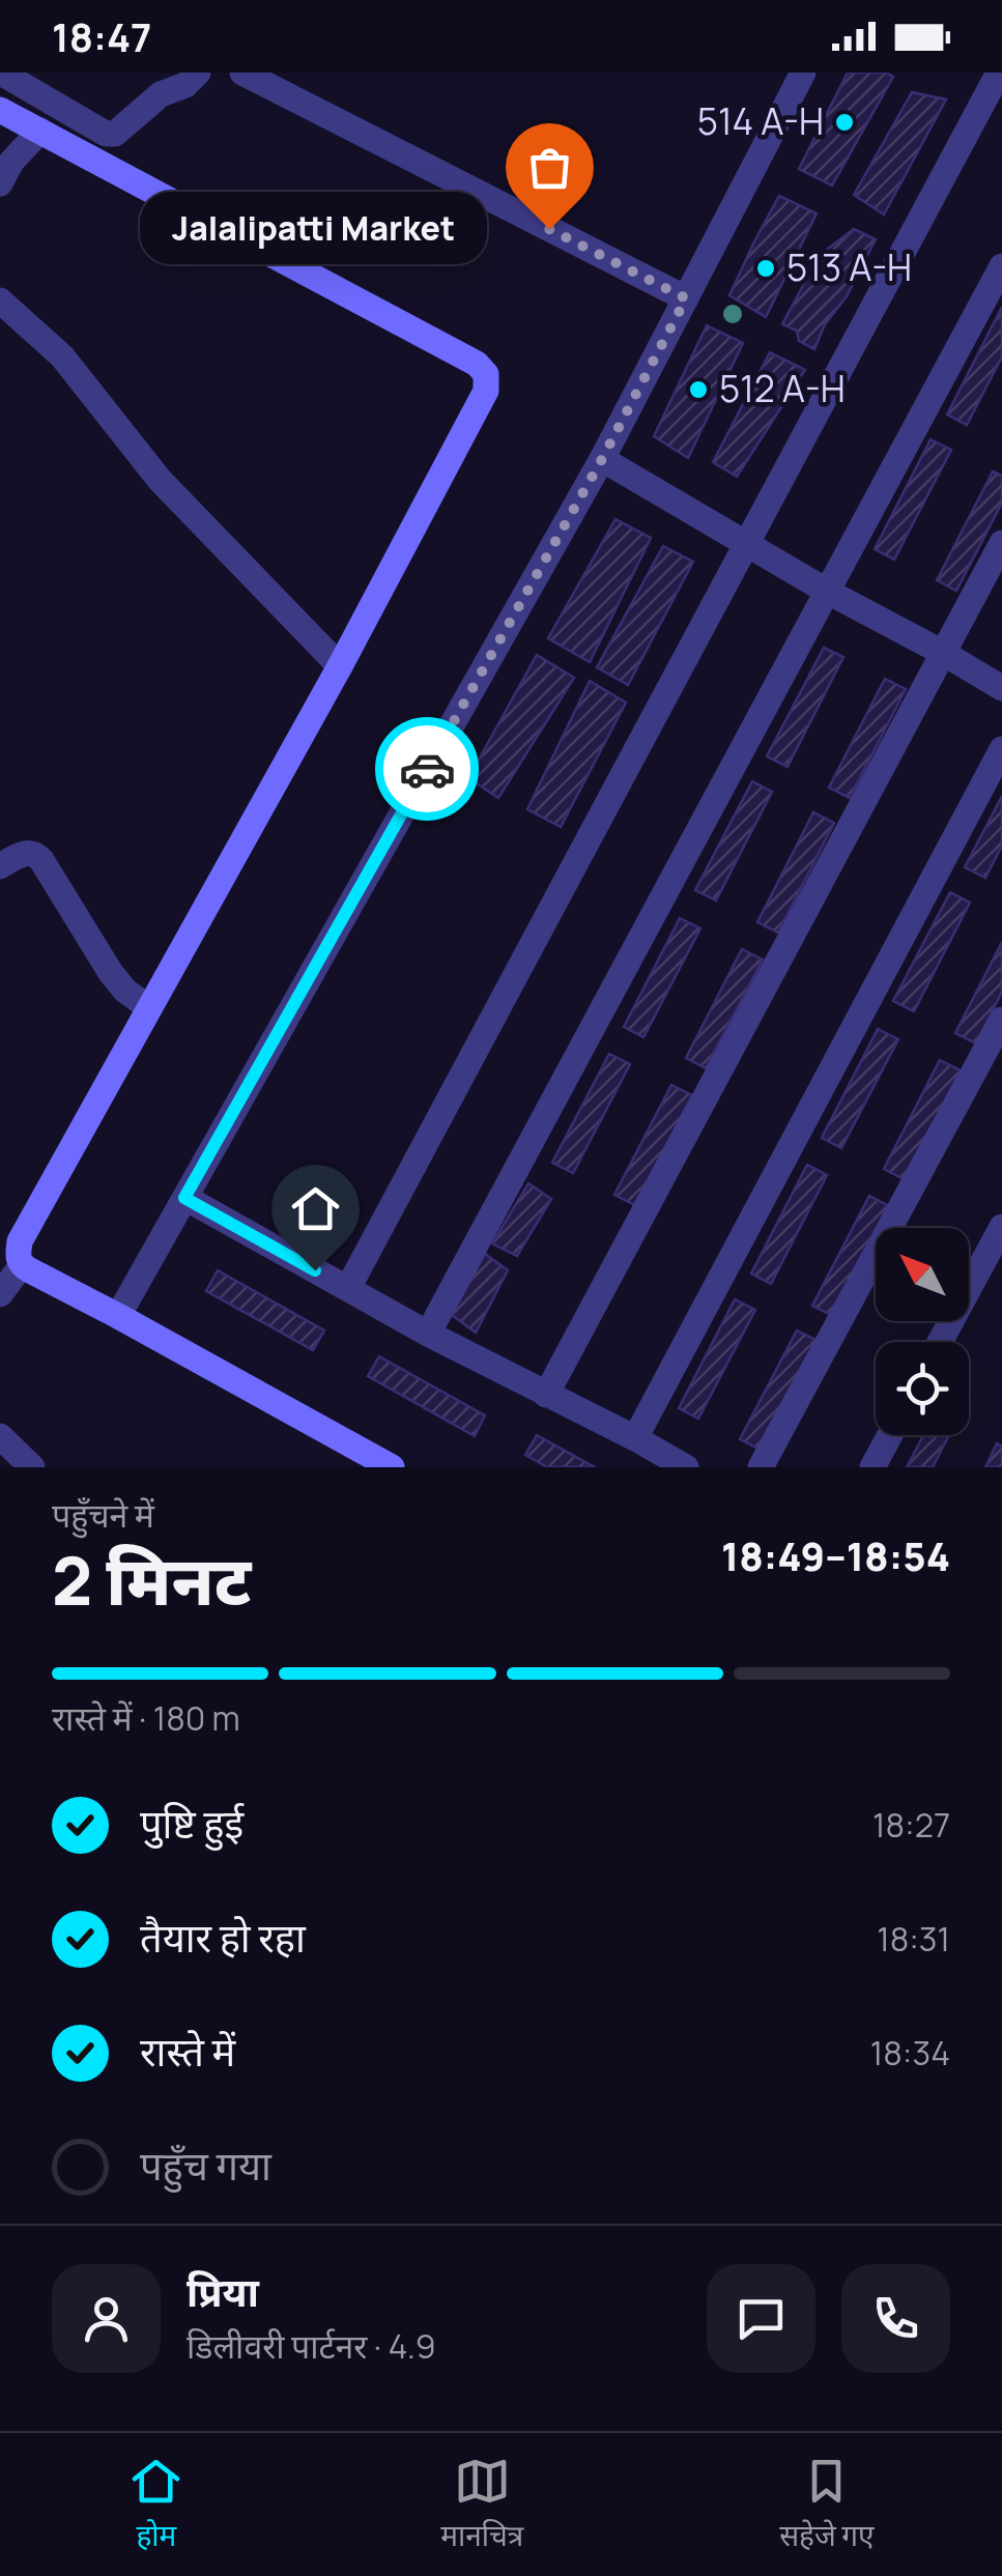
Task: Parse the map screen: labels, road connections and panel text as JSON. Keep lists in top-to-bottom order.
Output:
{
  "places": [
    "514 A-H",
    "Jalalipatti Market",
    "513 A-H",
    "512 A-H"
  ],
  "north": "top left",
  "page": {
    "status": "18:47",
    "bubble": "Jalalipatti Market",
    "heading": ["2 मिनट", "पहुँचने में", "18:49–18:54"],
    "panel": ["प्रिया", "डिलीवरी पार्टनर · 4.9"],
    "bar": "रास्ते में · 180 m",
    "list": [
      ["पुष्टि हुई", "18:27"],
      ["तैयार हो रहा", "18:31"],
      ["रास्ते में", "18:34"],
      "पहुँच गया"
    ],
    "tabs": ["होम", "मानचित्र", "सहेजे गए"]
  }
}
